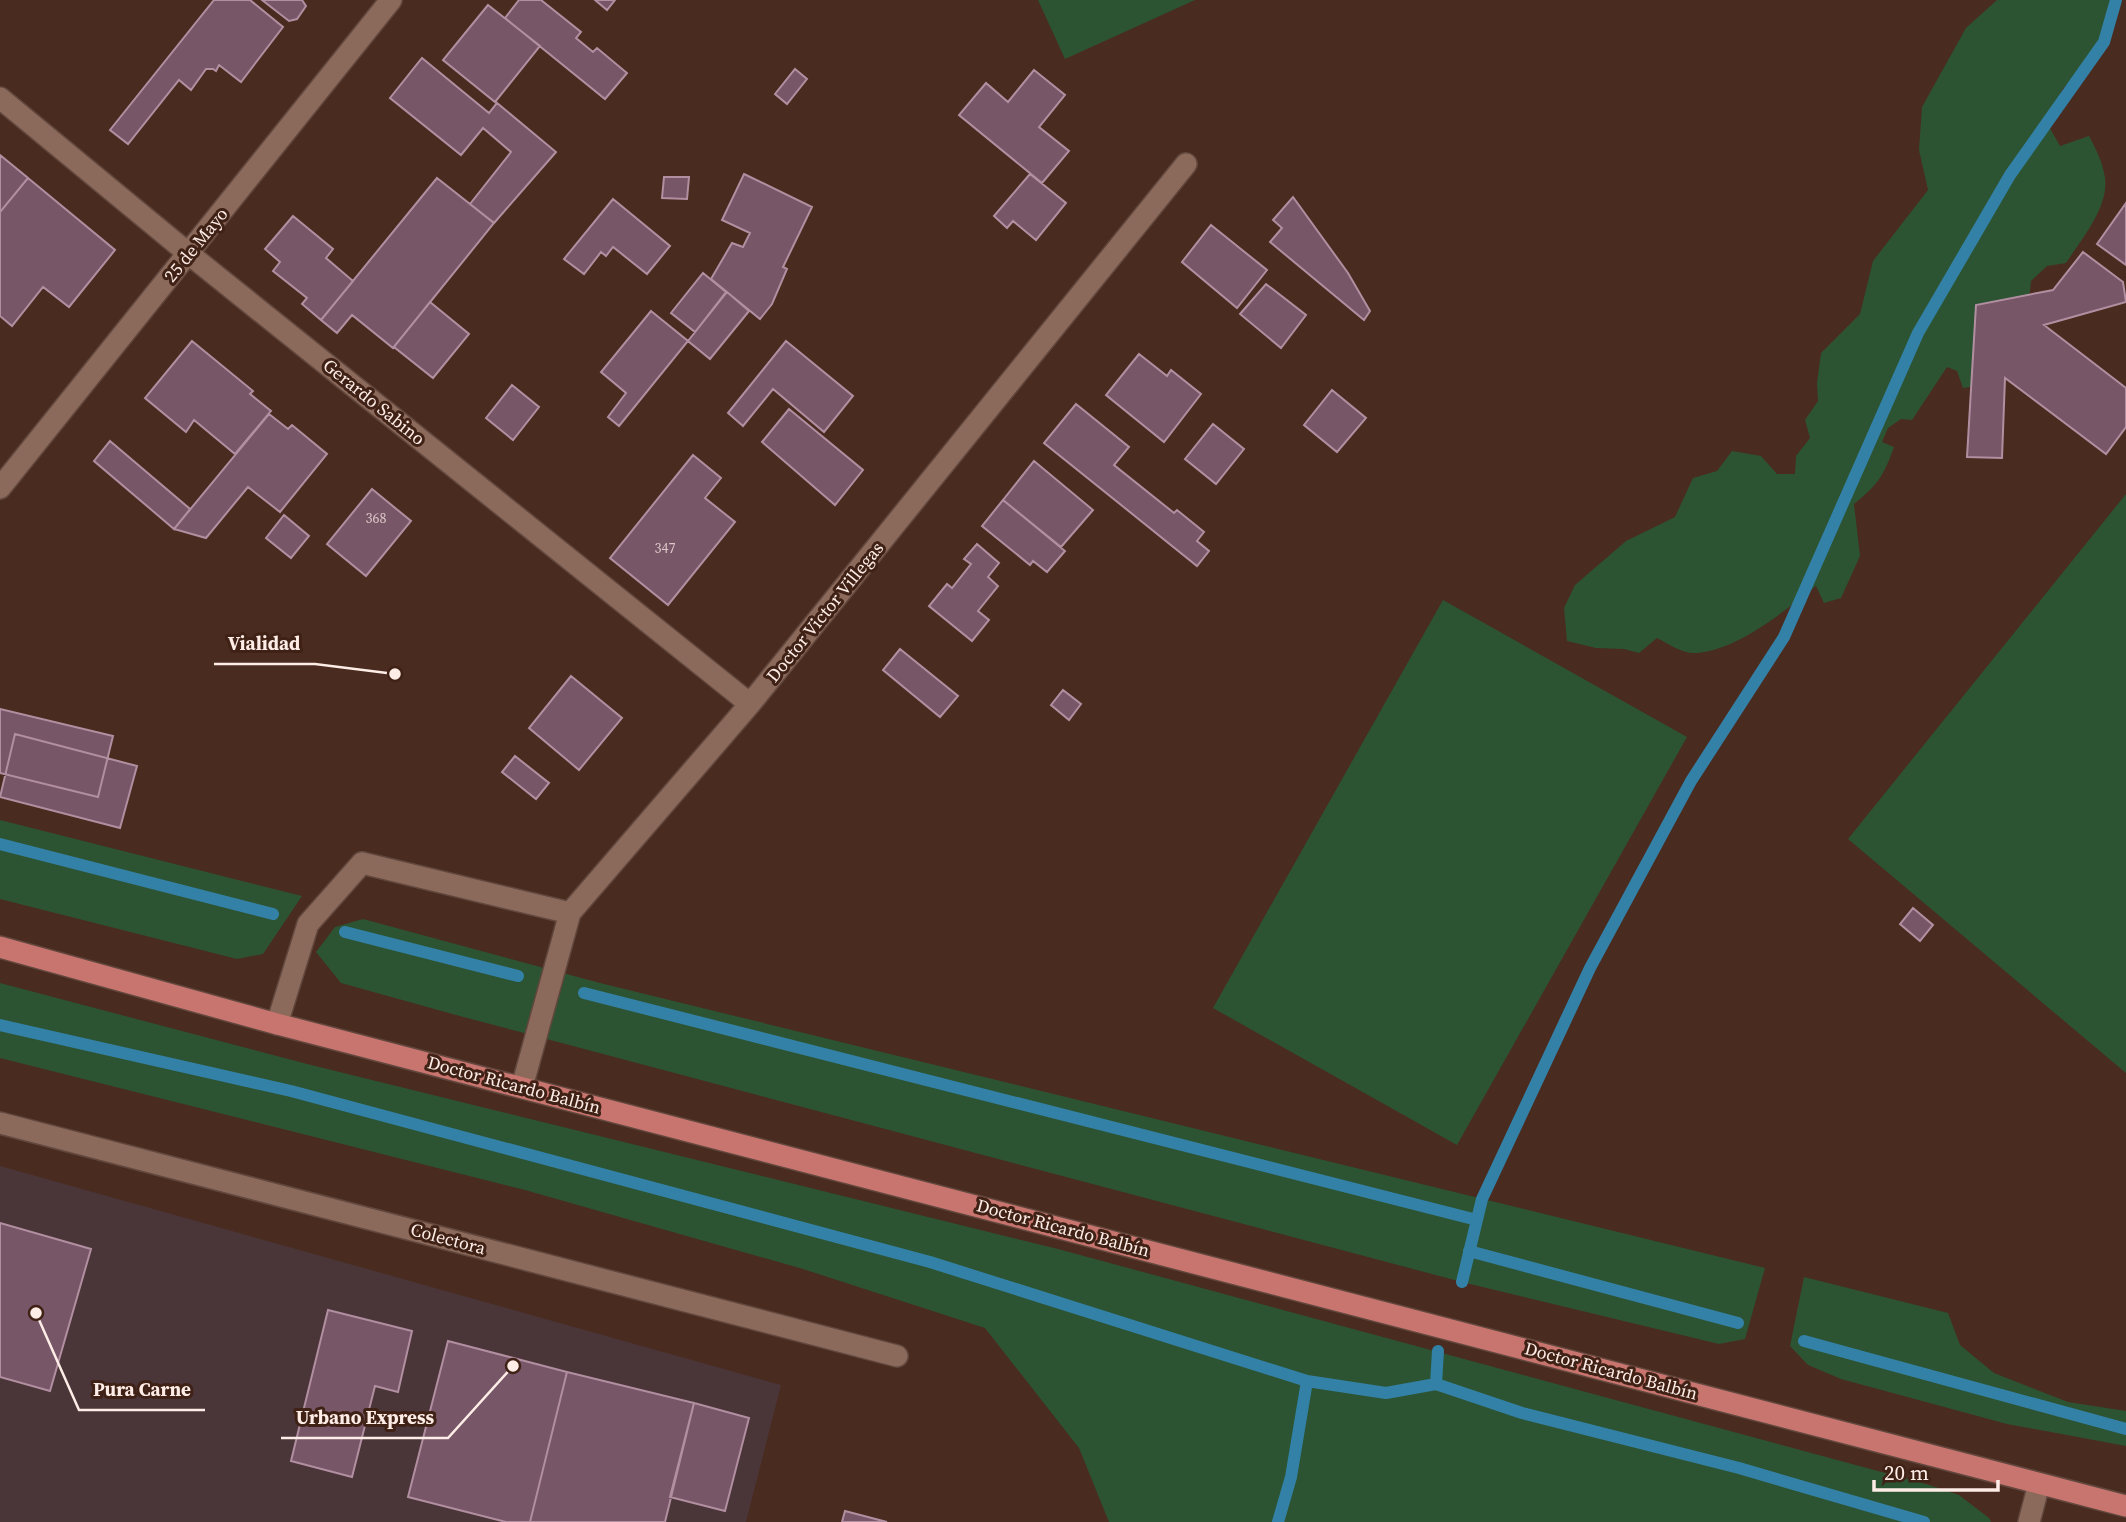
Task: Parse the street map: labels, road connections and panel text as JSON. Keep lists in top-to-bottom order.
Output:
{
  "streets": {
    "main road": ["Doctor Ricardo Balbín"],
    "street": [
      "25 de Mayo",
      "Gerardo Sabino",
      "Doctor Victor Villegas",
      "Colectora"
    ]
  },
  "crossings": [
    ["25 de Mayo", "Gerardo Sabino"],
    ["Gerardo Sabino", "Doctor Victor Villegas"],
    ["Doctor Victor Villegas", "Doctor Ricardo Balbín"]
  ],
  "places": ["Vialidad", "Pura Carne", "Urbano Express"],
  "house_numbers": ["368", "347"],
  "scale_bar": "20 m"
}
